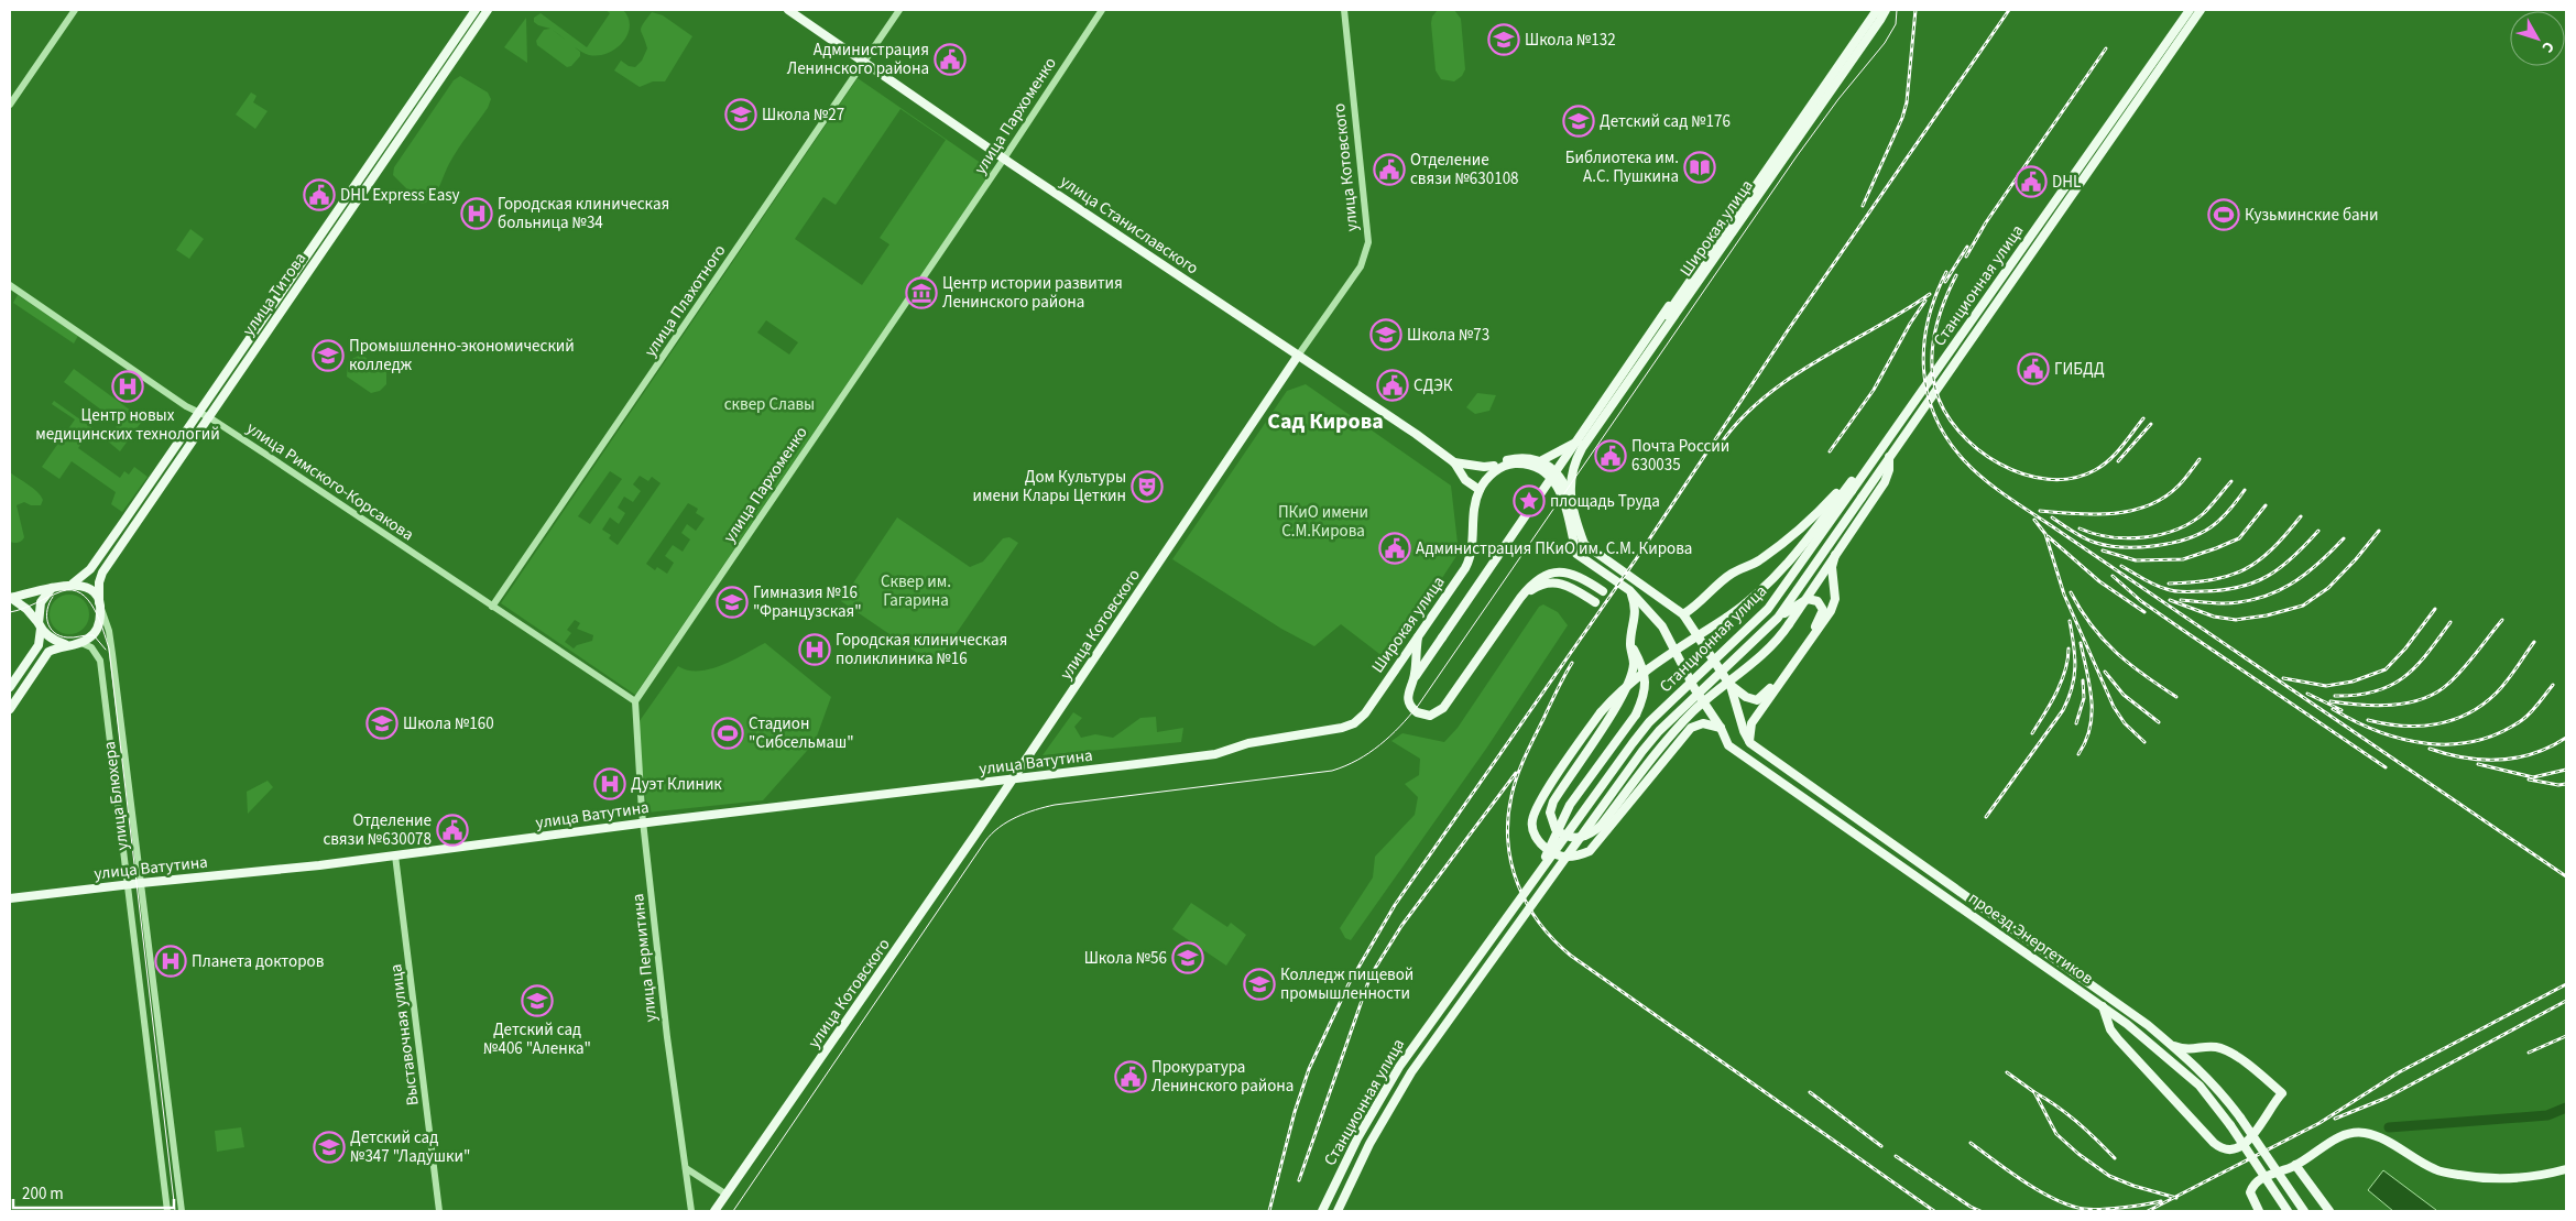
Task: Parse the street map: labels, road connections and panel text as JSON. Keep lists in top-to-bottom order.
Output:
{
  "streets": {
    "main road": [
      "улица Котовского",
      "улица Станиславского",
      "Широкая улица",
      "Станционная улица",
      "улица Титова",
      "улица Ватутина",
      "проезд Энергетиков"
    ],
    "street": [
      "улица Пархоменко",
      "улица Плахотного",
      "улица Римского-Корсакова",
      "улица Блюхера",
      "улица Пермитина",
      "Выставочная улица"
    ]
  },
  "crossings": [
    ["улица Пархоменко", "улица Станиславского"],
    ["улица Пархоменко", "улица Римского-Корсакова"],
    ["улица Пархоменко", "улица Пермитина"],
    ["улица Котовского", "улица Станиславского"],
    ["улица Котовского", "улица Ватутина"],
    ["улица Станиславского", "улица Плахотного"],
    ["Широкая улица", "улица Ватутина"],
    ["Широкая улица", "проезд Энергетиков"],
    ["улица Титова", "улица Римского-Корсакова"],
    ["улица Титова", "улица Блюхера"],
    ["улица Плахотного", "улица Римского-Корсакова"],
    ["улица Римского-Корсакова", "улица Пермитина"],
    ["улица Ватутина", "улица Блюхера"],
    ["улица Ватутина", "улица Пермитина"],
    ["улица Ватутина", "Выставочная улица"]
  ],
  "districts": ["Сад Кирова"],
  "parks": ["сквер Славы", "ПКиО имени С.М.Кирова", "Сквер им. Гагарина"],
  "places": {
    "school or university": [
      "Школа №132",
      "Школа №27",
      "Детский сад №176",
      "Школа №73",
      "Промышленно-экономический колледж",
      "Гимназия №16 \"Французская\"",
      "Школа №160",
      "Школа №56",
      "Колледж пищевой промышленности",
      "Детский сад №406 \"Аленка\"",
      "Детский сад №347 \"Ладушки\""
    ],
    "public building": [
      "Администрация Ленинского района",
      "Отделение связи №630108",
      "DHL",
      "DHL Express Easy",
      "ГИБДД",
      "СДЭК",
      "Почта России 630035",
      "Администрация ПКиО им. С.М. Кирова",
      "Отделение связи №630078",
      "Прокуратура Ленинского района"
    ],
    "library": ["Библиотека им. А.С. Пушкина"],
    "hospital": [
      "Городская клиническая больница №34",
      "Центр новых медицинских технологий",
      "Городская клиническая поликлиника №16",
      "Дуэт Клиник",
      "Планета докторов"
    ],
    "sports": ["Кузьминские бани", "Стадион \"Сибсельмаш\""],
    "museum": ["Центр истории развития Ленинского района"],
    "theatre": ["Дом Культуры имени Клары Цеткин"],
    "place": ["площадь Труда"]
  },
  "scale_bar": "200 m",
  "north": "bottom right"
}
